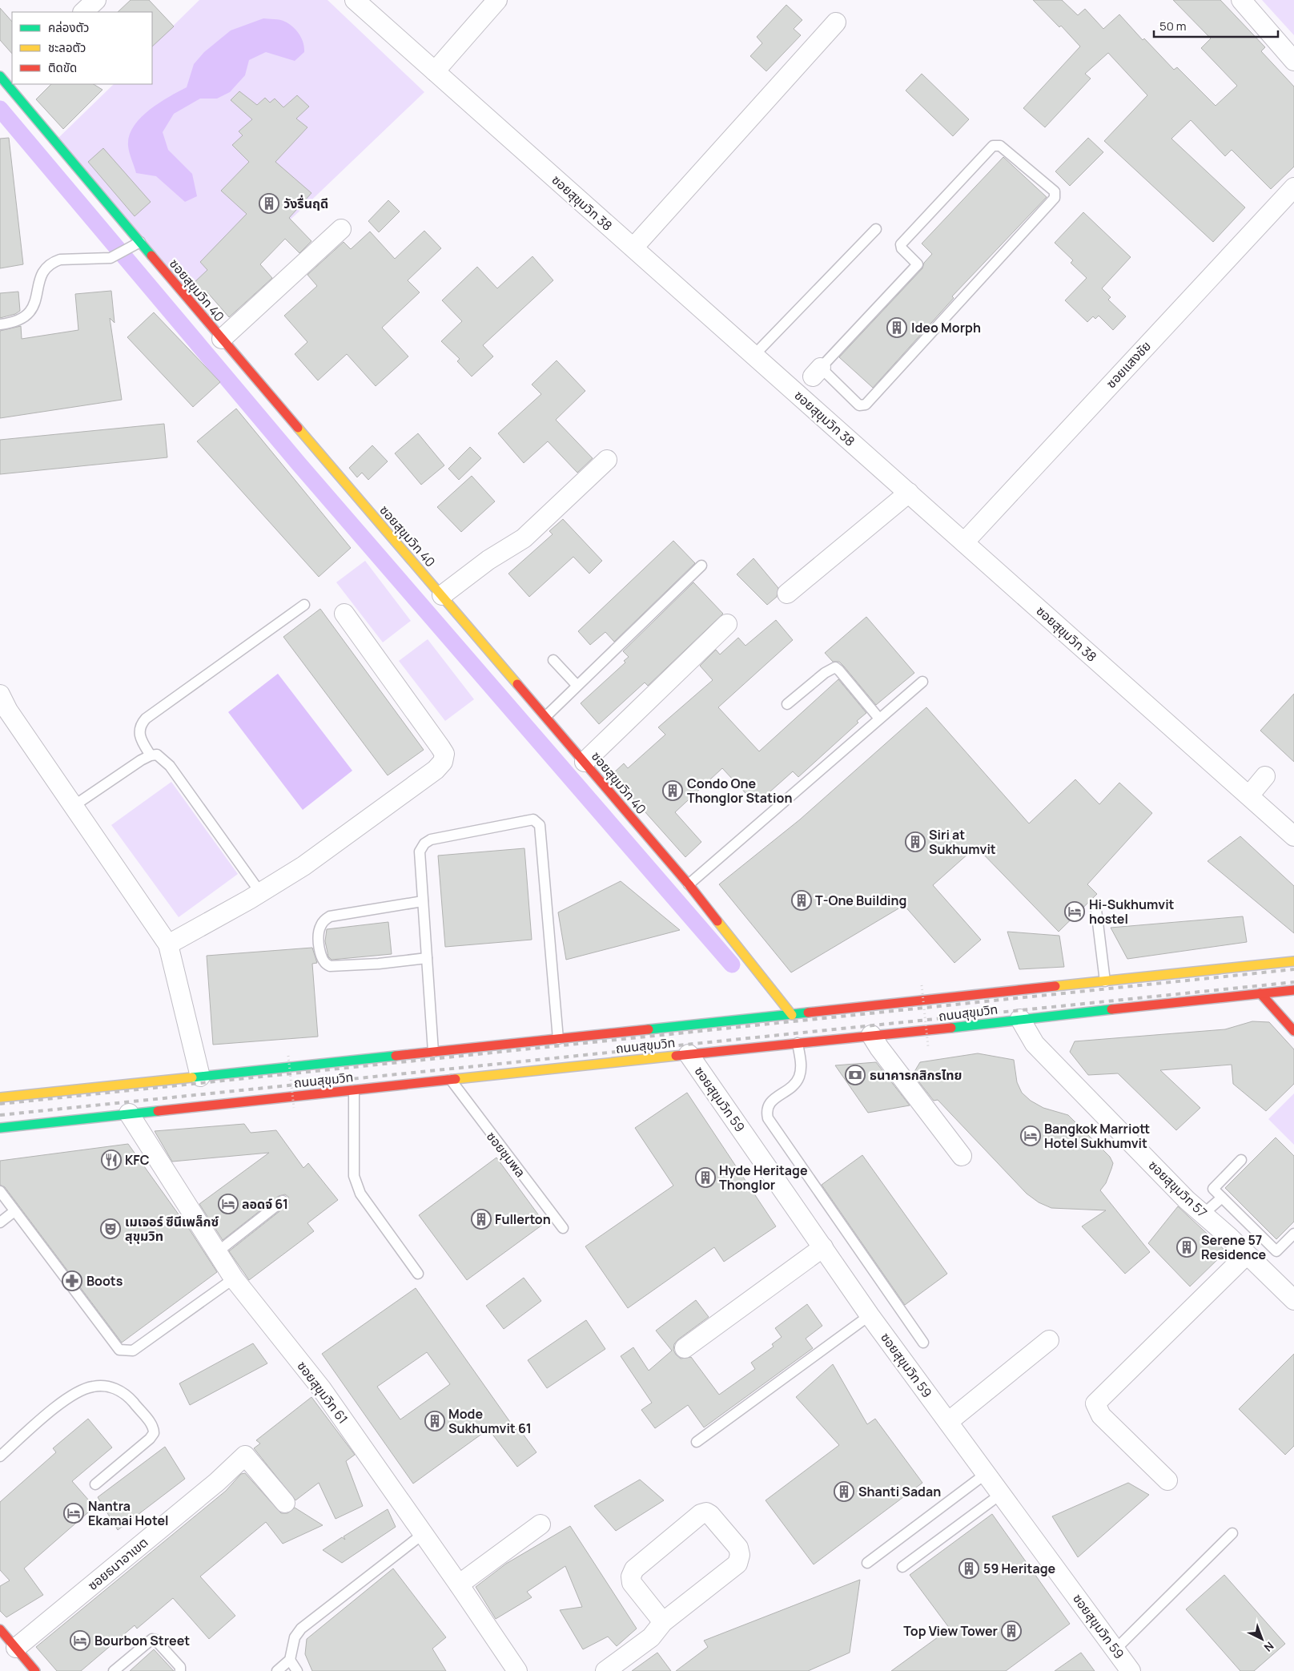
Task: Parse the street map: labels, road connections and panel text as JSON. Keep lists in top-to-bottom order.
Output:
{
  "streets": {
    "main road": ["ซอยสุขุมวิท 40", "ถนนสุขุมวิท"],
    "street": [
      "ซอยสุขุมวิท 38",
      "ซอยแสงชัย",
      "ซอยสุขุมวิท 59",
      "ซอยสุขุมวิท 57",
      "ซอยสุขุมวิท 61",
      "ซอยธนาอาเขต"
    ],
    "lane": ["ซอยชุมพล"]
  },
  "crossings": [
    ["ซอยสุขุมวิท 38", "ซอยแสงชัย"],
    ["ซอยสุขุมวิท 40", "ถนนสุขุมวิท"],
    ["ถนนสุขุมวิท", "ซอยสุขุมวิท 59"],
    ["ถนนสุขุมวิท", "ซอยชุมพล"],
    ["ถนนสุขุมวิท", "ซอยสุขุมวิท 57"],
    ["ถนนสุขุมวิท", "ซอยสุขุมวิท 61"]
  ],
  "places": {
    "building": [
      "วังรื่นฤดี",
      "Ideo Morph",
      "Condo One Thonglor Station",
      "Siri at Sukhumvit",
      "T-One Building",
      "Hyde Heritage Thonglor",
      "Fullerton",
      "Serene 57 Residence",
      "Mode Sukhumvit 61",
      "Shanti Sadan",
      "59 Heritage",
      "Top View Tower"
    ],
    "hotel": [
      "Hi-Sukhumvit hostel",
      "Bangkok Marriott Hotel Sukhumvit",
      "ลอดจ์ 61",
      "Nantra Ekamai Hotel",
      "Bourbon Street"
    ],
    "bank": ["ธนาคารกสิกรไทย"],
    "restaurant": ["KFC"],
    "theatre": ["เมเจอร์ ซีนีเพล็กซ์ สุขุมวิท"],
    "pharmacy": ["Boots"]
  },
  "legend": ["คล่องตัว", "ชะลอตัว", "ติดขัด"],
  "scale_bar": "50 m",
  "north": "bottom right"
}
